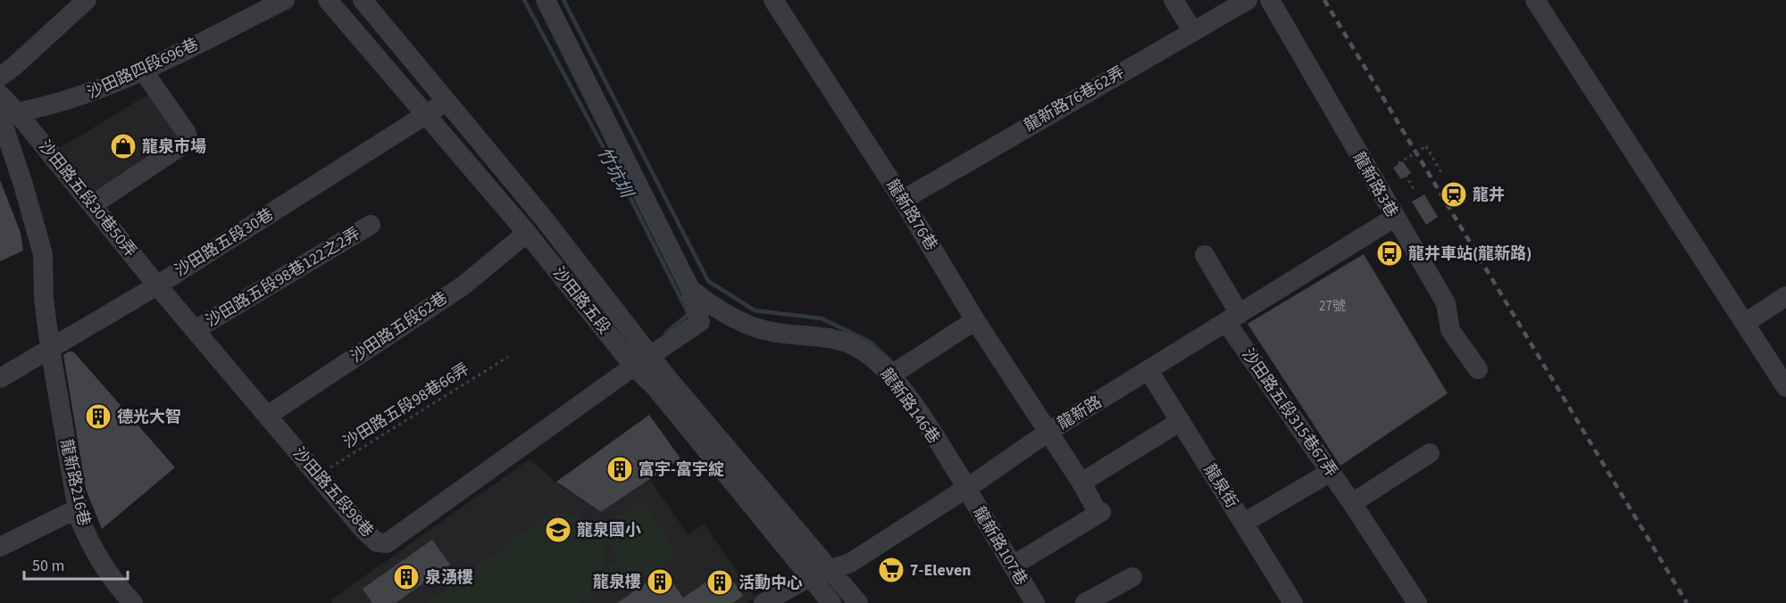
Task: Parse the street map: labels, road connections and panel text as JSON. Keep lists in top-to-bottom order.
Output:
{
  "streets": {
    "street": [
      "沙田路四段696巷",
      "龍新路76巷62弄",
      "龍新路3巷",
      "沙田路五段30巷50弄",
      "龍新路76巷",
      "沙田路五段30巷",
      "沙田路五段98巷122之2弄",
      "沙田路五段",
      "沙田路五段62巷",
      "龍新路146巷",
      "龍新路",
      "沙田路五段315巷67弄",
      "龍新路216巷",
      "龍泉街",
      "沙田路五段98巷",
      "龍新路107巷"
    ],
    "path": ["沙田路五段98巷66弄"]
  },
  "crossings": [
    ["沙田路四段696巷", "沙田路五段30巷50弄"],
    ["沙田路四段696巷", "龍新路216巷"],
    ["龍新路76巷62弄", "龍新路76巷"],
    ["龍新路3巷", "龍新路"],
    ["沙田路五段30巷50弄", "沙田路五段30巷"],
    ["沙田路五段30巷50弄", "龍新路216巷"],
    ["沙田路五段30巷50弄", "沙田路五段98巷"],
    ["龍新路76巷", "龍新路"],
    ["龍新路76巷", "龍新路107巷"],
    ["沙田路五段30巷", "沙田路五段"],
    ["沙田路五段30巷", "龍新路216巷"],
    ["沙田路五段30巷", "沙田路五段98巷"],
    ["沙田路五段98巷122之2弄", "沙田路五段98巷"],
    ["沙田路五段", "沙田路五段62巷"],
    ["沙田路五段", "龍新路"],
    ["沙田路五段", "沙田路五段98巷"],
    ["沙田路五段62巷", "沙田路五段98巷"],
    ["沙田路五段98巷66弄", "沙田路五段98巷"],
    ["龍新路146巷", "龍新路"],
    ["龍新路146巷", "沙田路五段98巷"],
    ["龍新路146巷", "龍新路107巷"],
    ["龍新路", "沙田路五段315巷67弄"],
    ["龍新路", "龍泉街"],
    ["龍新路", "龍新路107巷"]
  ],
  "water": ["竹坑圳"],
  "places": {
    "shop": ["龍泉市場"],
    "station": ["龍井"],
    "bus stop": ["龍井車站(龍新路)"],
    "building": [
      "德光大智",
      "富宇-富宇綻",
      "泉湧樓",
      "龍泉樓",
      "活動中心"
    ],
    "school or university": ["龍泉國小"],
    "supermarket": ["7-Eleven"]
  },
  "house_numbers": ["27號"],
  "scale_bar": "50 m"
}
